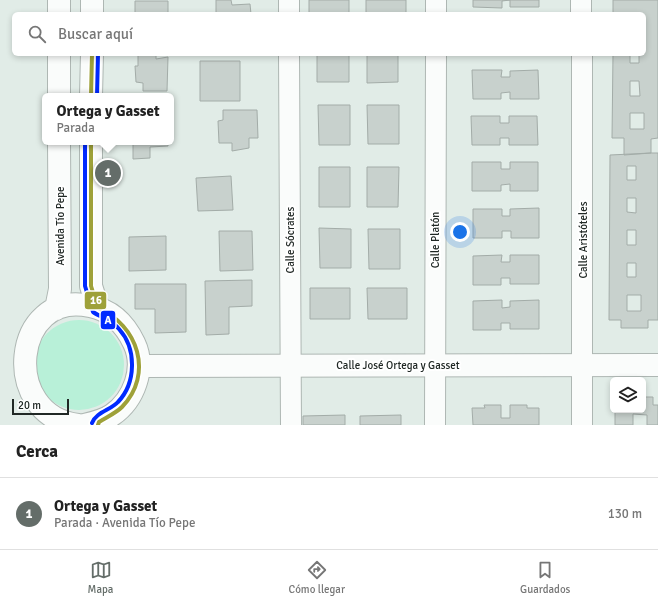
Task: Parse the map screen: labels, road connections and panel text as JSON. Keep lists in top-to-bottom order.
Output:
{
  "streets": {
    "main road": ["Avenida Tío Pepe", "Calle José Ortega y Gasset"],
    "street": ["Calle Sócrates", "Calle Platón", "Calle Aristóteles"]
  },
  "crossings": [
    ["Calle Sócrates", "Calle José Ortega y Gasset"],
    ["Calle Platón", "Calle José Ortega y Gasset"],
    ["Calle Aristóteles", "Calle José Ortega y Gasset"]
  ],
  "lines": ["transit line 16", "transit line A"],
  "scale_bar": "20 m",
  "page": {
    "search": "Buscar aquí",
    "popup": ["Ortega y Gasset", "Parada"],
    "pins": "1",
    "scale": "20 m",
    "heading": "Cerca",
    "list": [
      {
        "mark": "1",
        "name": "Ortega y Gasset",
        "note": "Parada · Avenida Tío Pepe",
        "value": "130 m"
      }
    ],
    "nav": ["Mapa", "Cómo llegar", "Guardados"]
  }
}
